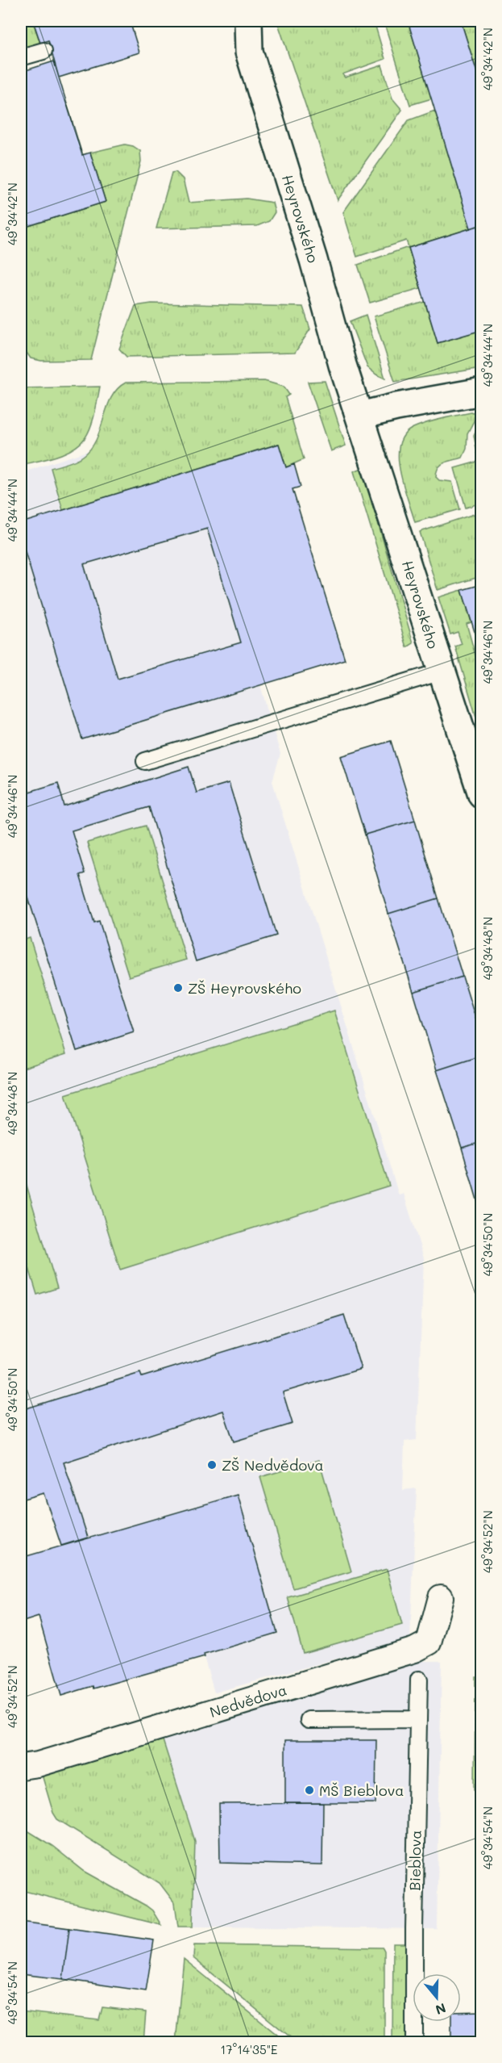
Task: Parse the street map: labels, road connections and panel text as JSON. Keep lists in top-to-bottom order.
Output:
{
  "streets": {
    "street": ["Heyrovského", "Nedvědova"],
    "lane": ["Bieblova"]
  },
  "places": ["ZŠ Heyrovského", "ZŠ Nedvědova", "MŠ Bieblova"],
  "north": "bottom",
  "coordinates": [
    "49°34'42\"N",
    "49°34'44\"N",
    "49°34'46\"N",
    "49°34'48\"N",
    "49°34'50\"N",
    "49°34'52\"N",
    "49°34'54\"N",
    "17°14'35\"E"
  ]
}
